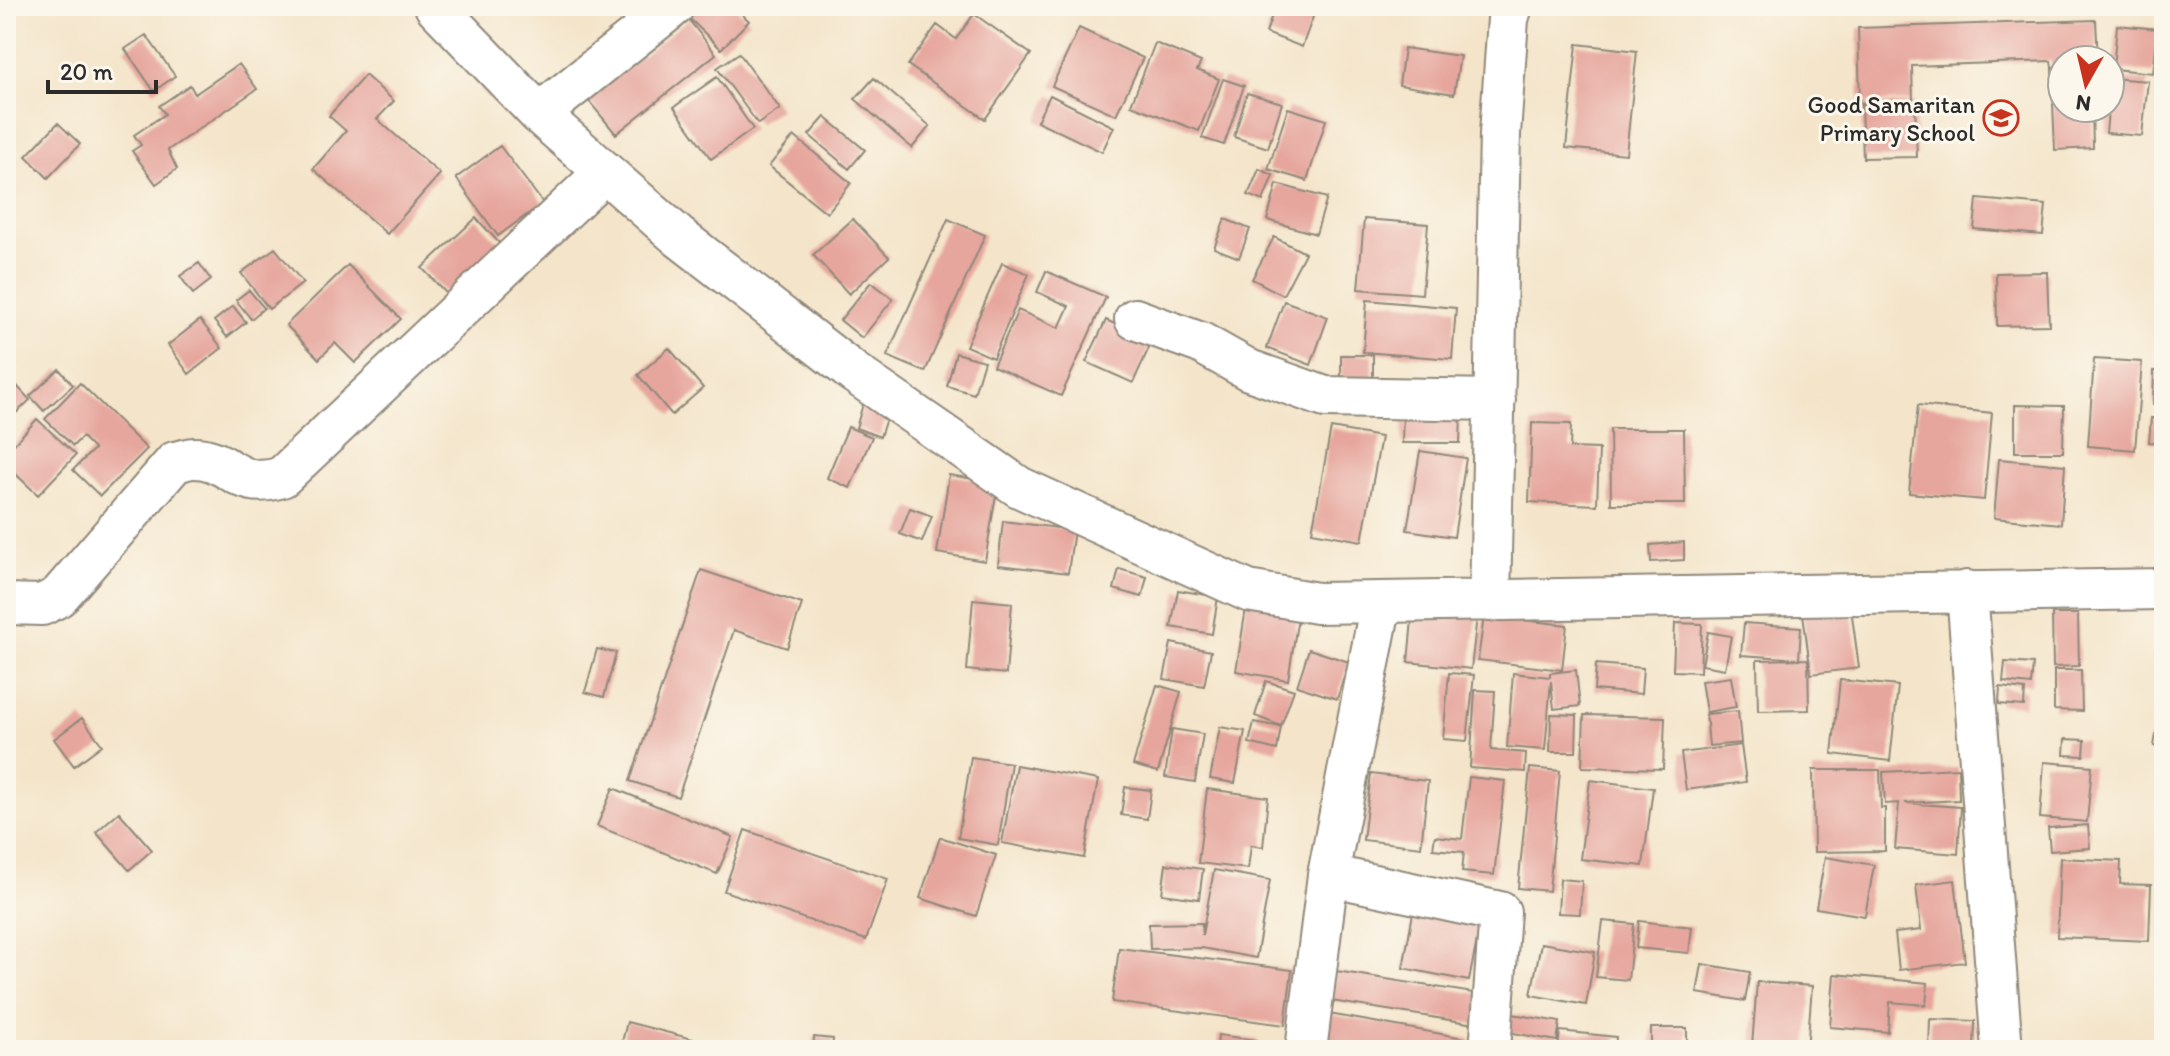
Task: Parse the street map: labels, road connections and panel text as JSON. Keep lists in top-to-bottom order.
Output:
{
  "places": {
    "school or university": ["Good Samaritan Primary School"]
  },
  "scale_bar": "20 m",
  "north": "bottom"
}
